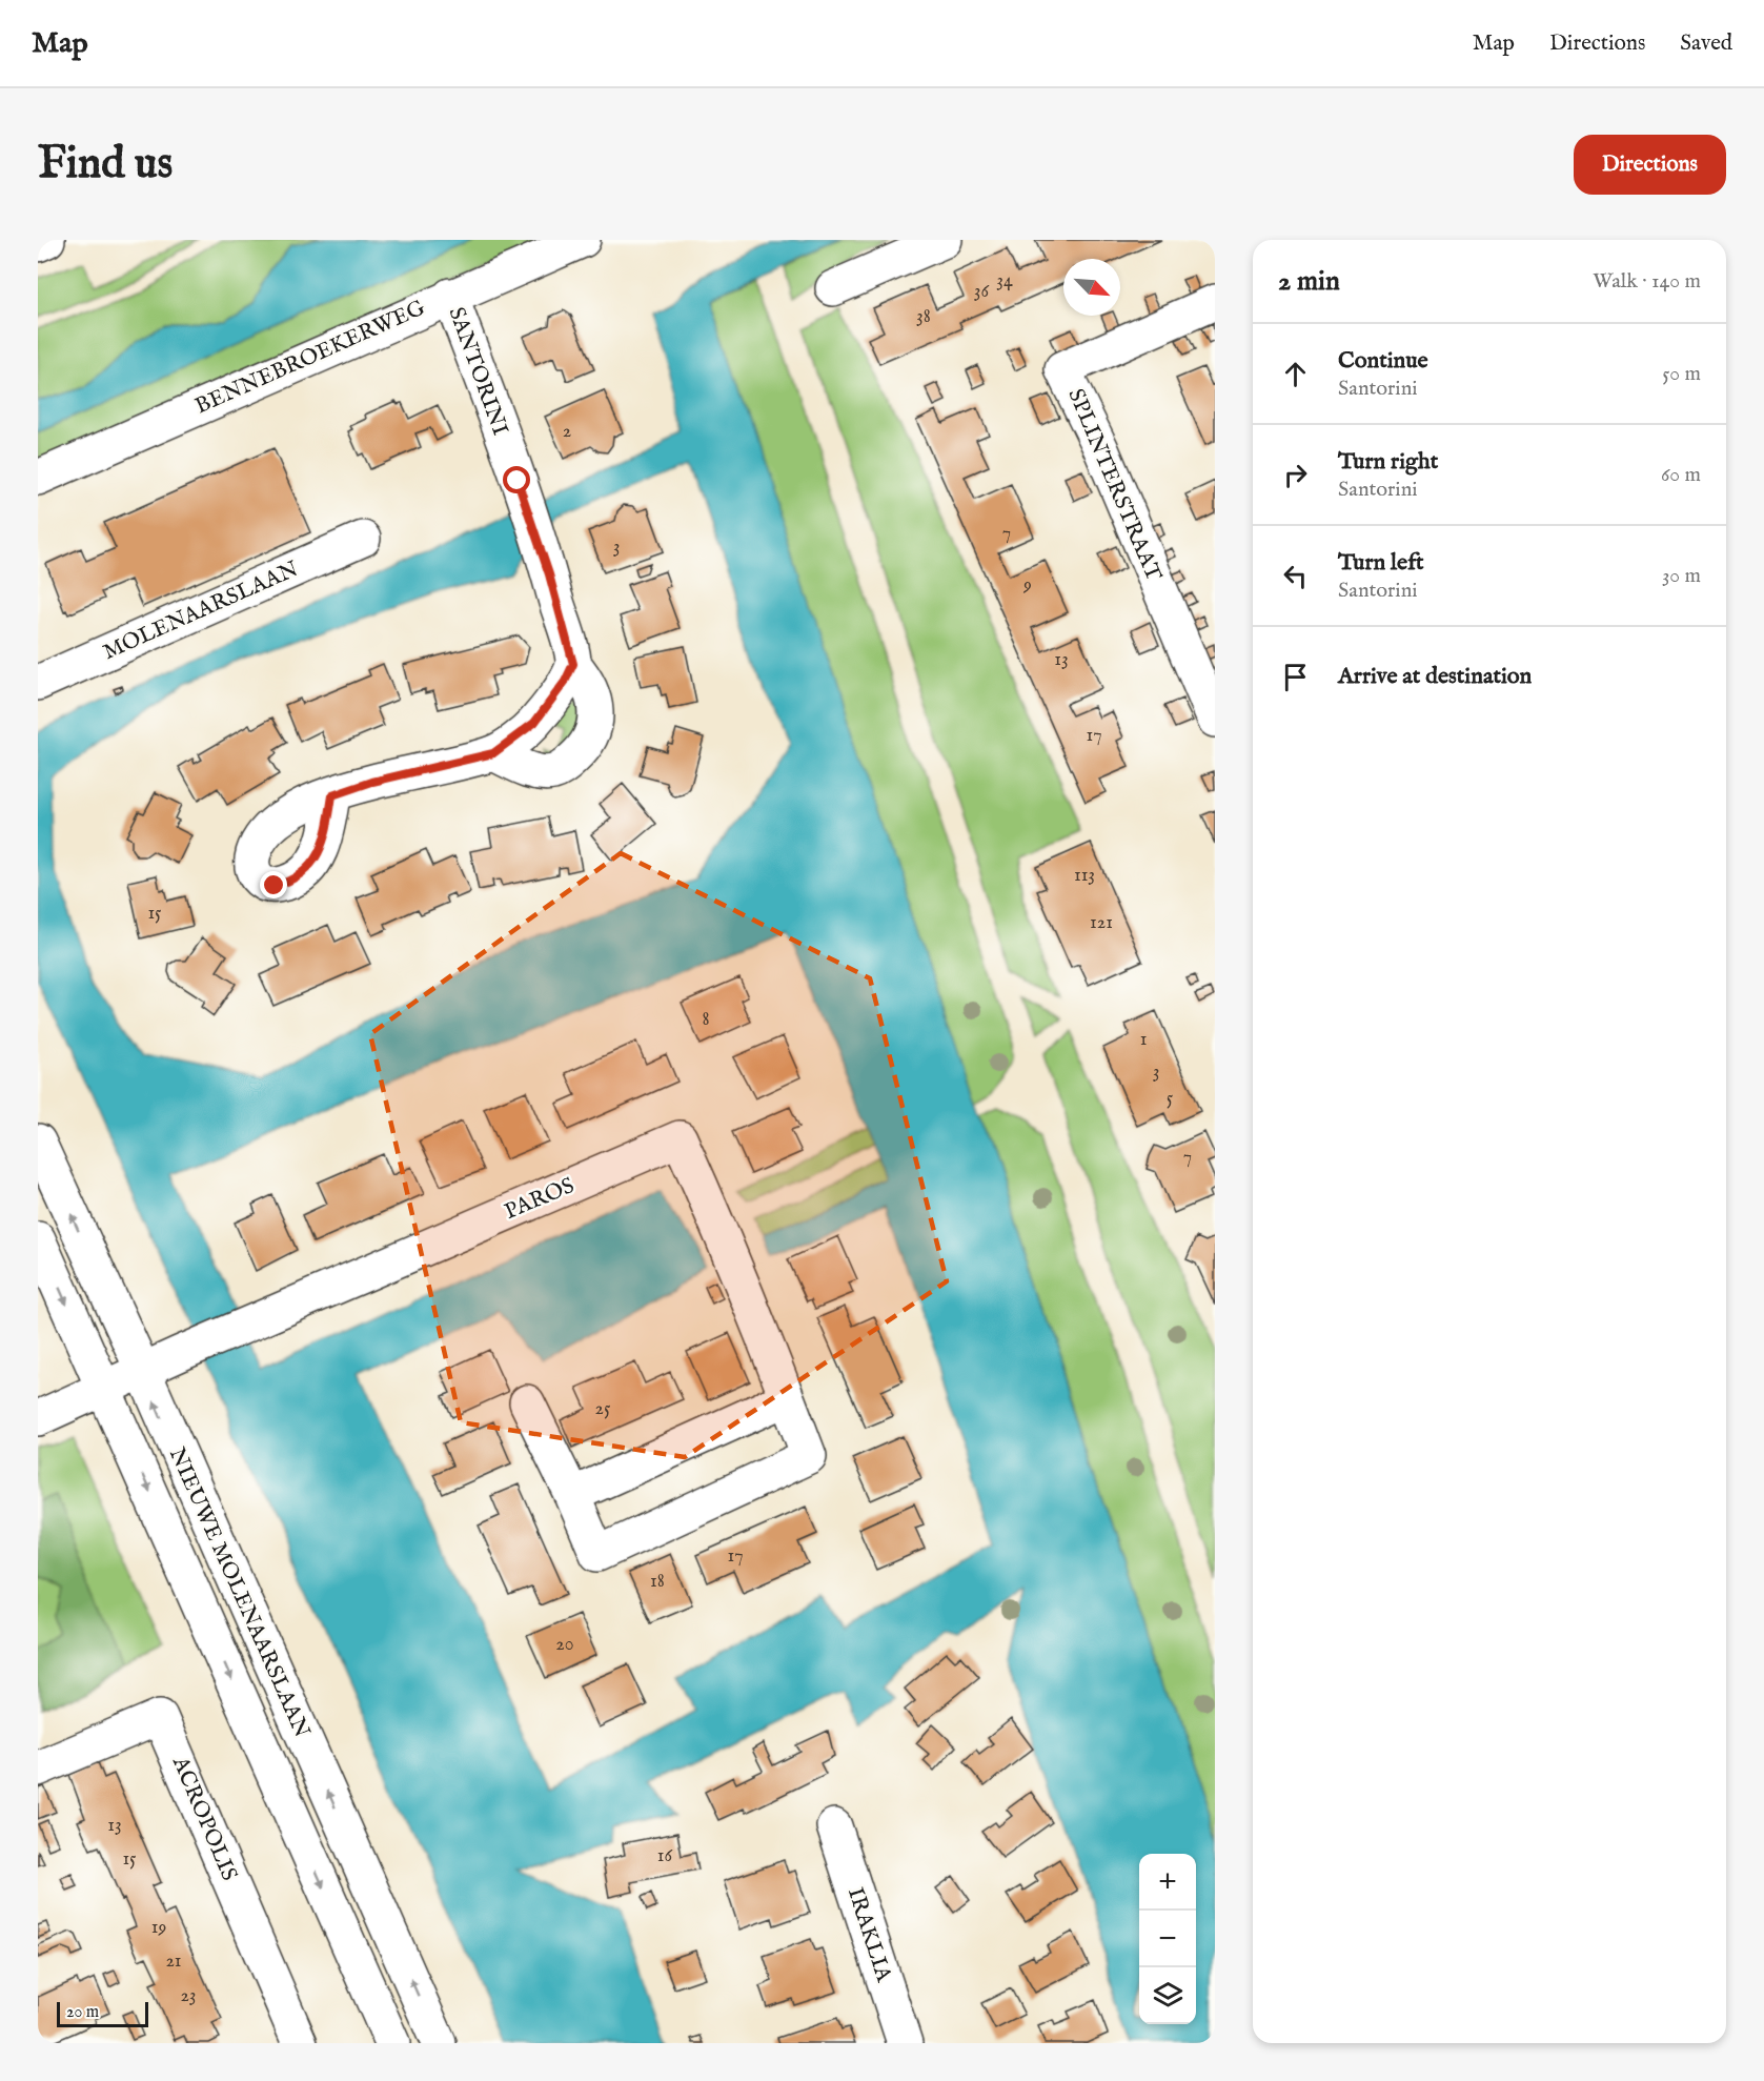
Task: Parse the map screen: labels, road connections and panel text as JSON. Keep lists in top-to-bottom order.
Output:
{
  "streets": {
    "street": [
      "BENNEBROEKERWEG",
      "SANTORINI",
      "SPLINTERSTRAAT",
      "MOLENAARSLAAN",
      "PAROS",
      "NIEUWE MOLENAARSLAAN",
      "ACROPOLIS",
      "IRAKLIA"
    ]
  },
  "crossings": [
    ["BENNEBROEKERWEG", "SANTORINI"],
    ["PAROS", "NIEUWE MOLENAARSLAAN"]
  ],
  "house_numbers": [
    "34",
    "36",
    "38",
    "2",
    "7",
    "3",
    "9",
    "13",
    "17",
    "113",
    "15",
    "121",
    "8",
    "1",
    "3",
    "5",
    "7",
    "25",
    "17",
    "18",
    "20",
    "13",
    "16",
    "15",
    "19",
    "21",
    "23"
  ],
  "scale_bar": "20 m",
  "north": "bottom right",
  "page": {
    "header": "Map",
    "nav": ["Map", "Directions", "Saved"],
    "buttons": "Directions",
    "title": "Find us",
    "heading": ["2 min", "Walk · 140 m"],
    "list": [
      ["Continue", "Santorini", "50 m"],
      ["Turn right", "Santorini", "60 m"],
      ["Turn left", "Santorini", "30 m"],
      "Arrive at destination"
    ],
    "map_buttons": ["+", "−"],
    "scale": "20 m"
  }
}
